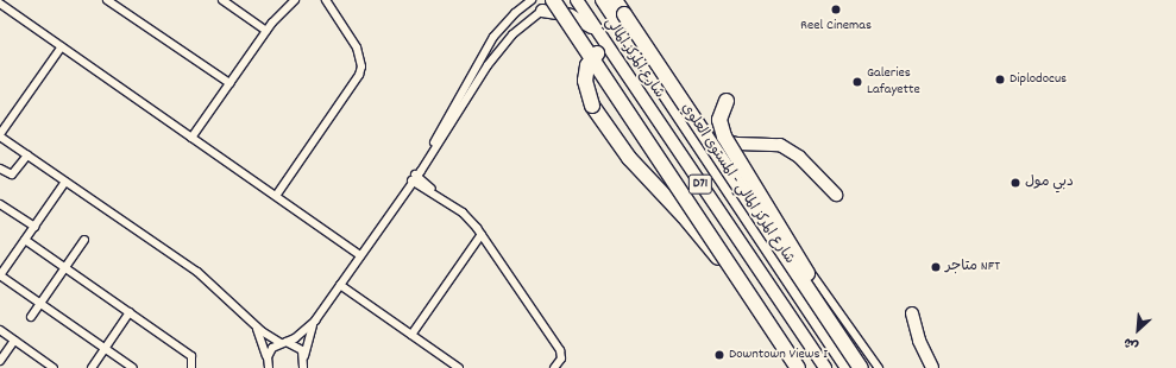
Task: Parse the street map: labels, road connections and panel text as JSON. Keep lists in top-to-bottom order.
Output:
{
  "streets": {
    "highway": ["D71", "شارع المركز المالي - المستوى العلوي"],
    "main road": ["شارع المركز المالي"]
  },
  "places": [
    "Reel Cinemas",
    "Diplodocus",
    "Galeries Lafayette",
    "دبي مول",
    "متاجر NFT",
    "Downtown Views I"
  ],
  "north": "bottom left"
}
